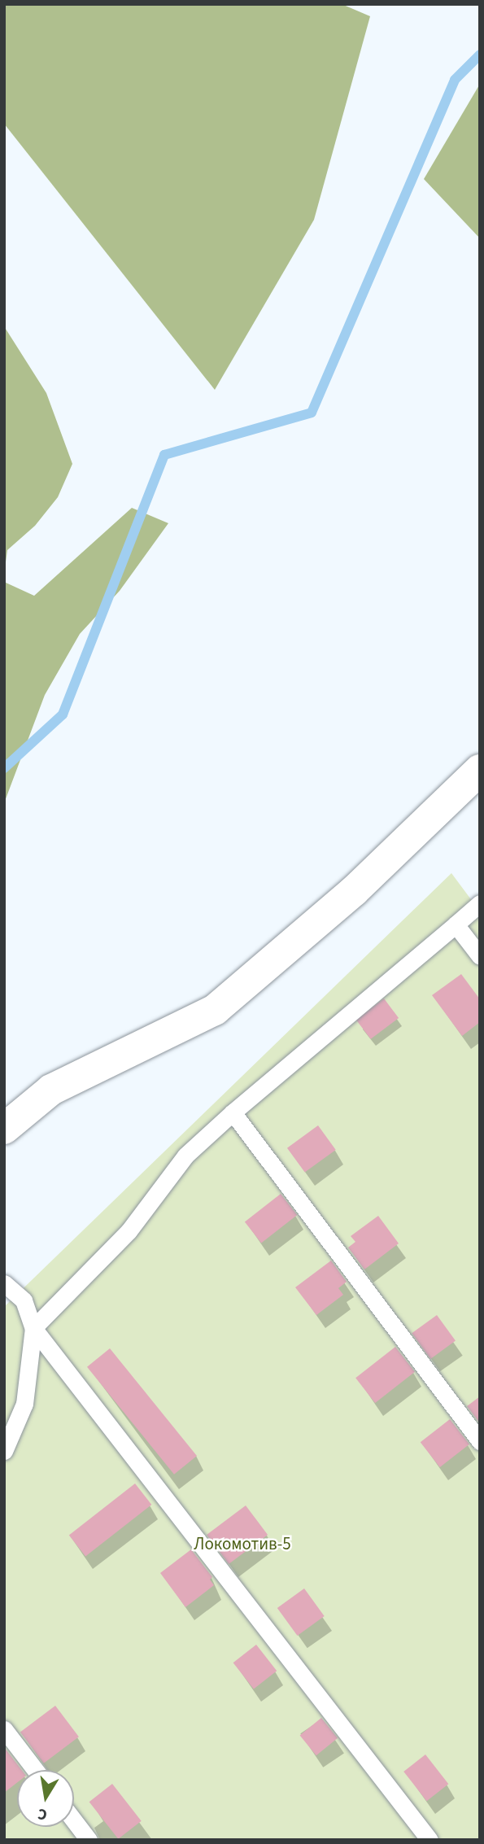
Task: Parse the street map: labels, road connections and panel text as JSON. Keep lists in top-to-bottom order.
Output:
{
  "parks": ["Локомотив-5"],
  "north": "bottom"
}
